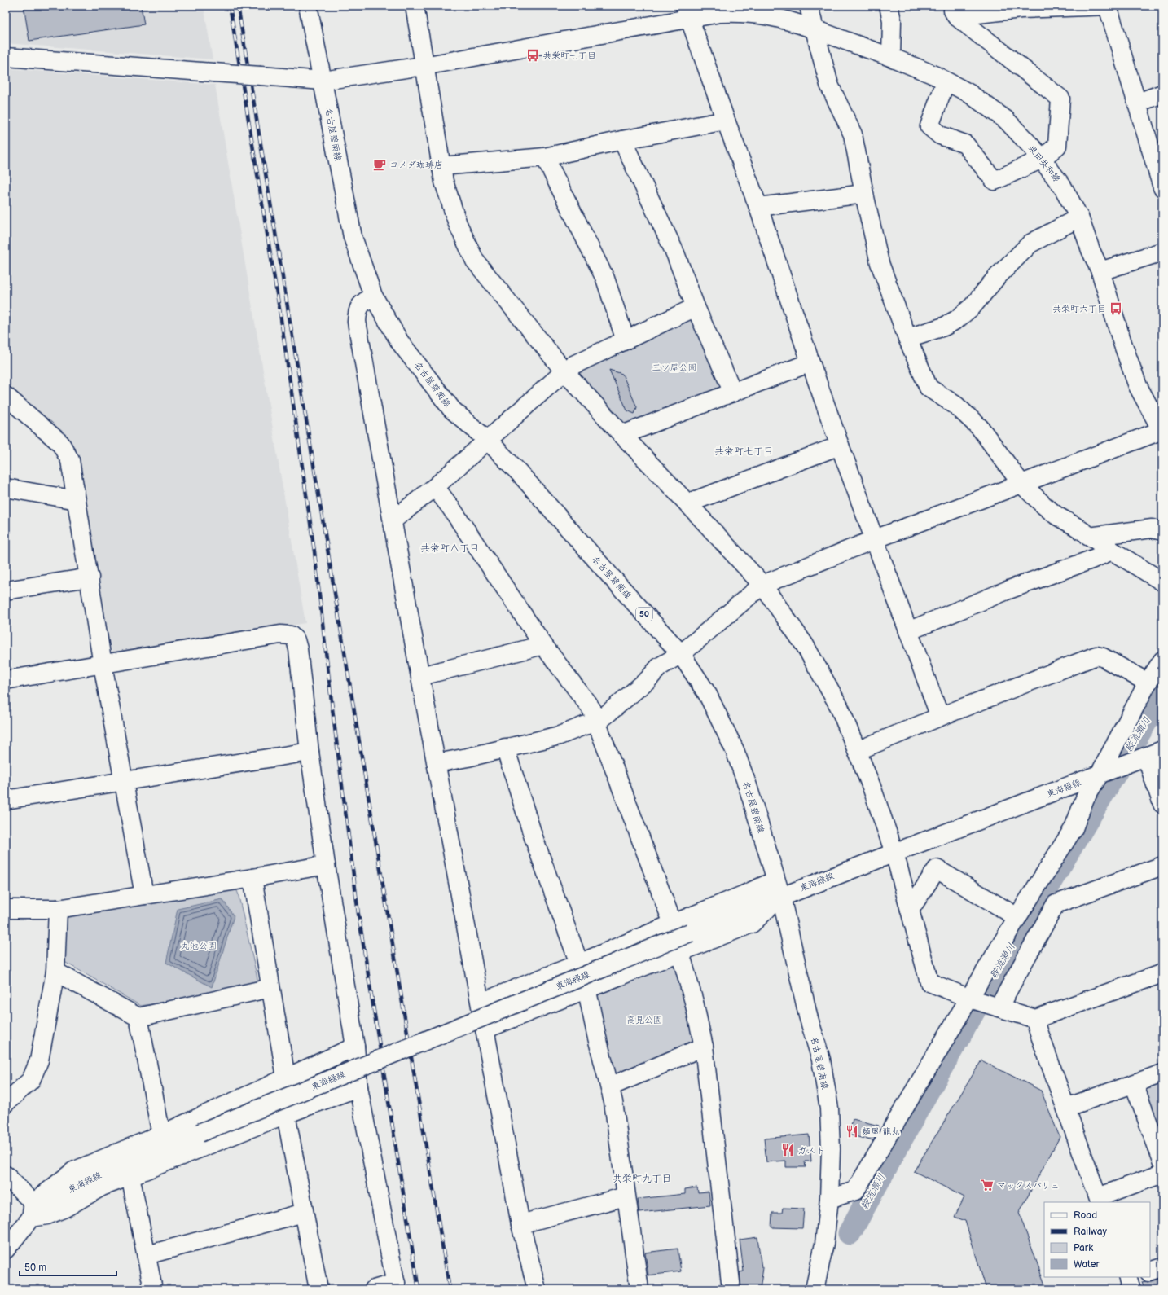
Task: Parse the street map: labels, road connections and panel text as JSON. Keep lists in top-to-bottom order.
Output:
{
  "streets": {
    "street": [
      "名古屋碧南線",
      "泉田共和線",
      "50",
      "東海緑線"
    ]
  },
  "crossings": [
    ["名古屋碧南線", "泉田共和線"],
    ["名古屋碧南線", "東海緑線"]
  ],
  "districts": ["共栄町七丁目", "共栄町八丁目", "共栄町九丁目"],
  "water": ["鞍流瀬川"],
  "parks": ["三ツ屋公園", "丸池公園", "高見公園"],
  "places": {
    "bus stop": ["共栄町七丁目", "共栄町六丁目"],
    "cafe": ["コメダ珈琲店"],
    "restaurant": ["麺屋 龍丸", "ガスト"],
    "supermarket": ["マックスバリュ"]
  },
  "legend": [
    "Road",
    "Railway",
    "Park",
    "Water"
  ],
  "scale_bar": "50 m"
}
